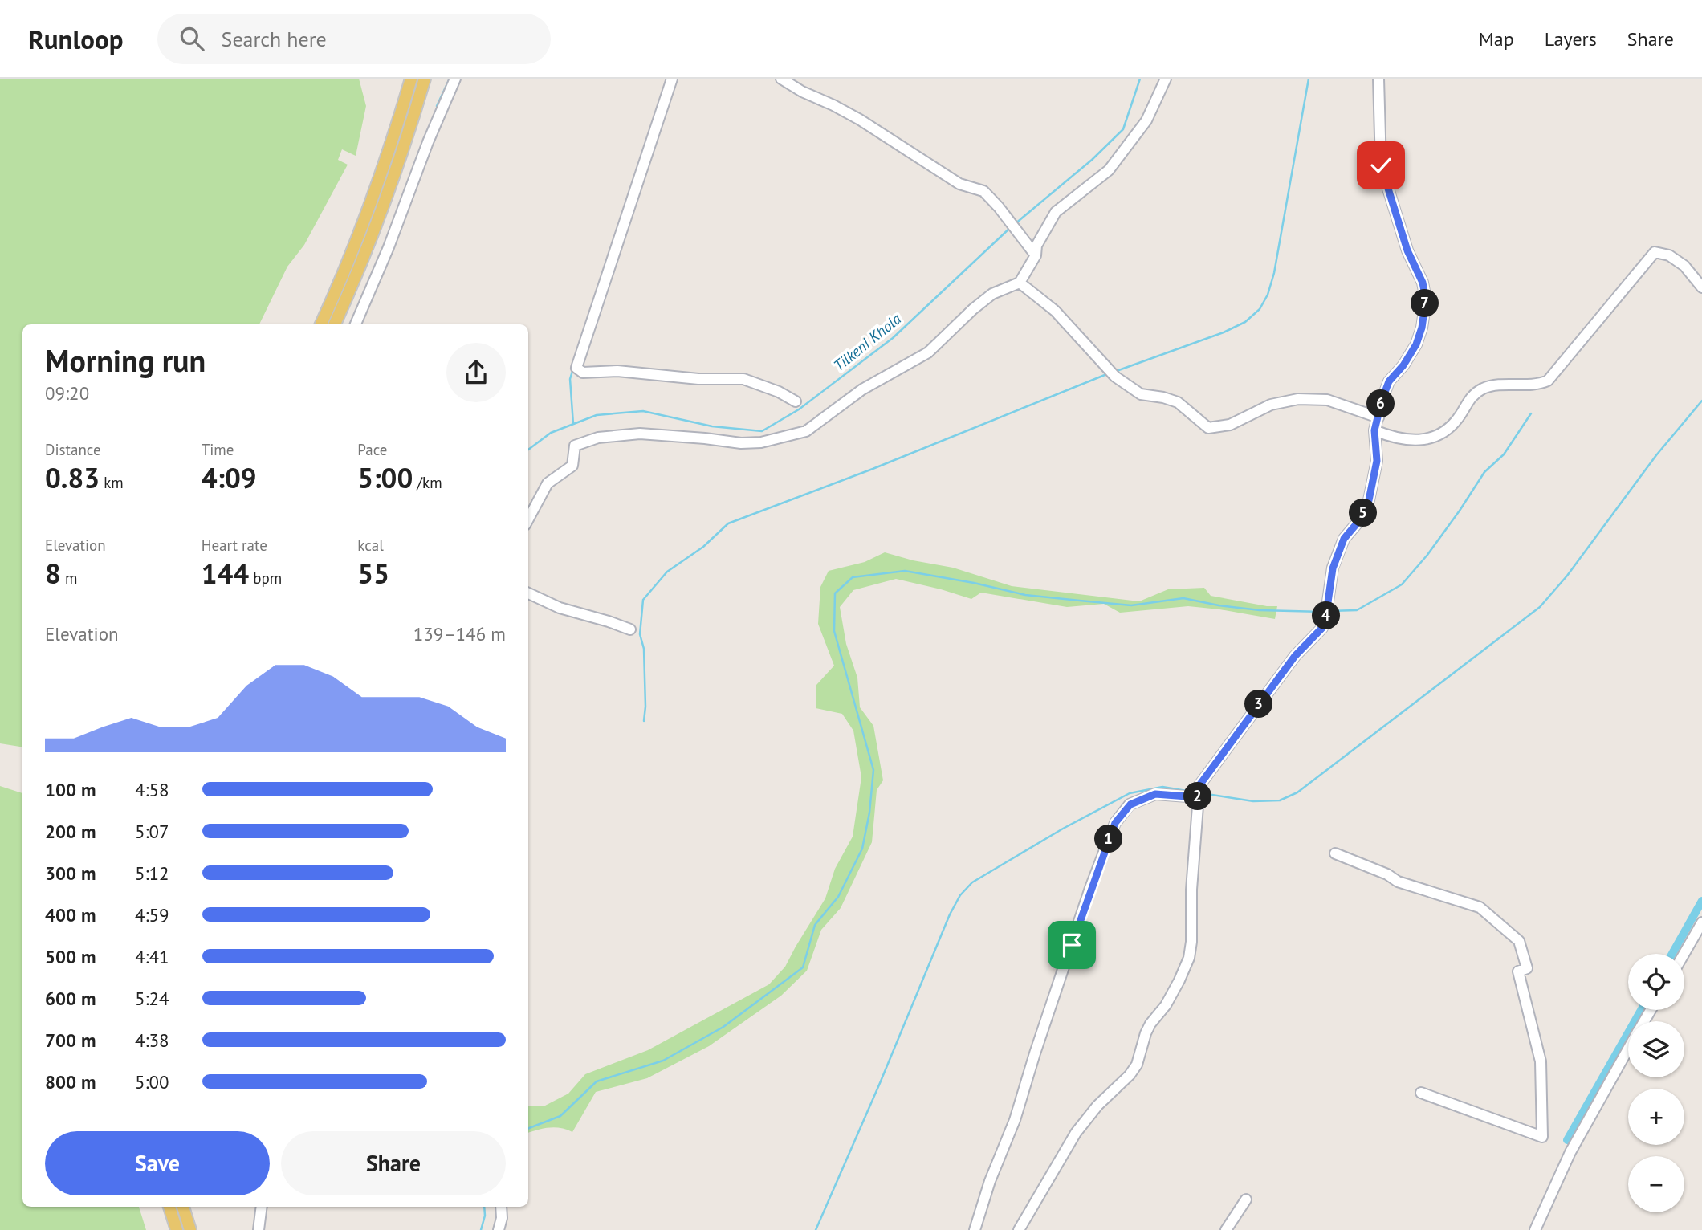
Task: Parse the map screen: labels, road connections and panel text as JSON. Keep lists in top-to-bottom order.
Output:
{
  "water": ["Tilkeni Khola"],
  "page": {
    "header": "Runloop",
    "search": "Search here",
    "nav": ["Map", "Layers", "Share"],
    "pins": [
      "7",
      "6",
      "5",
      "4",
      "3",
      "2",
      "1"
    ],
    "heading": ["Morning run", "09:20"],
    "stats": [
      ["Distance", "0.83 km"],
      ["Time", "4:09"],
      ["Pace", "5:00 /km"],
      ["Elevation", "8 m"],
      ["Heart rate", "144 bpm"],
      ["kcal", "55"]
    ],
    "chart": ["Elevation", "139–146 m"],
    "list": [
      {
        "name": "100 m",
        "note": "4:58"
      },
      {
        "name": "200 m",
        "note": "5:07"
      },
      {
        "name": "300 m",
        "note": "5:12"
      },
      {
        "name": "400 m",
        "note": "4:59"
      },
      {
        "name": "500 m",
        "note": "4:41"
      },
      {
        "name": "600 m",
        "note": "5:24"
      },
      {
        "name": "700 m",
        "note": "4:38"
      },
      {
        "name": "800 m",
        "note": "5:00"
      }
    ],
    "map_buttons": ["+", "−"],
    "buttons": ["Save", "Share"]
  }
}
